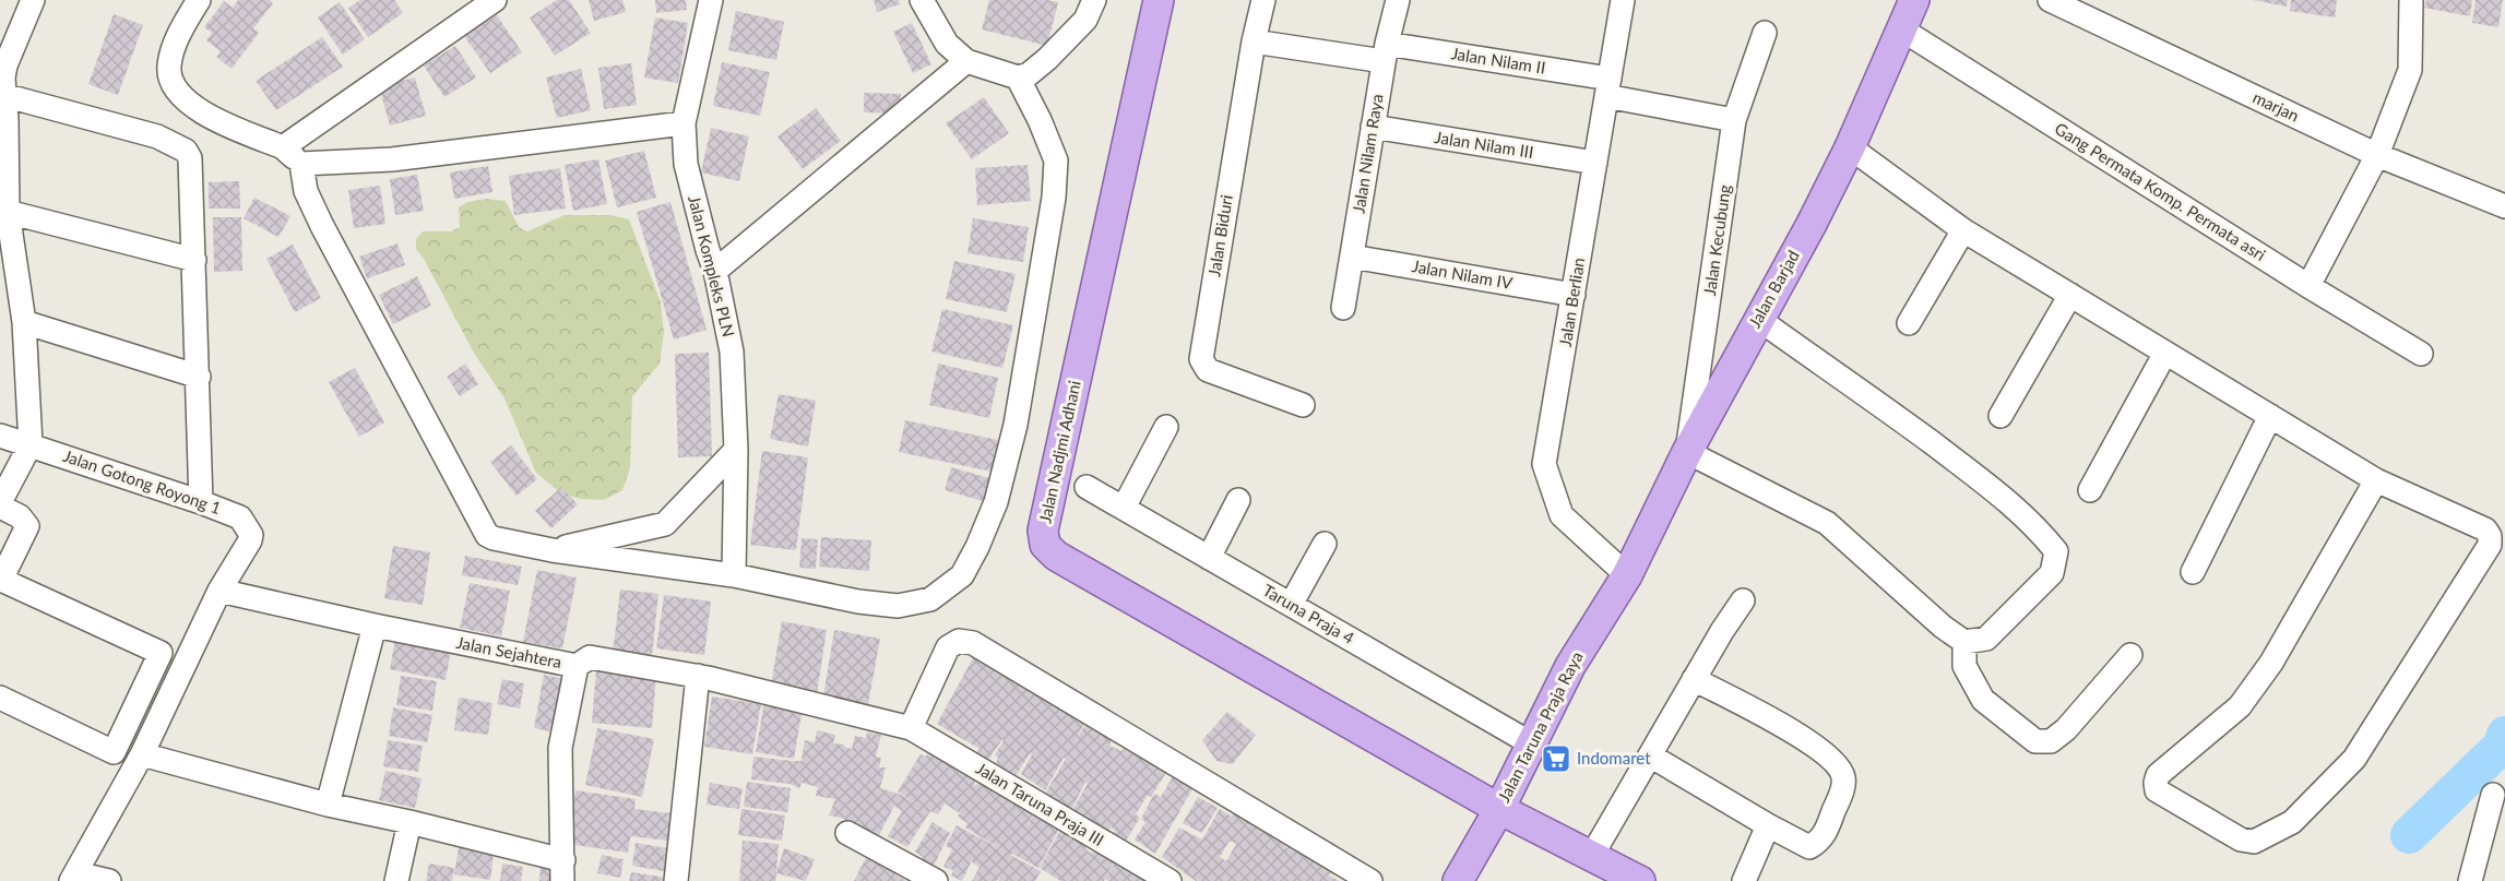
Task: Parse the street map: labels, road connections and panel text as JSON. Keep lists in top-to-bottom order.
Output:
{
  "streets": {
    "main road": ["Jalan Barjad", "Jalan Nadjmi Adhani", "Jalan Taruna Praja Raya"],
    "street": [
      "Jalan Nilam II",
      "marjan",
      "Jalan Nilam III",
      "Jalan Nilam Raya",
      "Gang Permata Komp. Permata asri",
      "Jalan Biduri",
      "Jalan Kecubung",
      "Jalan Kompleks PLN",
      "Jalan Nilam IV",
      "Jalan Berlian",
      "Jalan Gotong Royong 1",
      "Taruna Praja 4",
      "Jalan Sejahtera",
      "Jalan Taruna Praja III"
    ]
  },
  "crossings": [
    ["Jalan Nilam II", "Jalan Nilam Raya"],
    ["Jalan Nilam II", "Jalan Biduri"],
    ["Jalan Nilam II", "Jalan Kecubung"],
    ["Jalan Nilam II", "Jalan Berlian"],
    ["Jalan Nilam III", "Jalan Nilam Raya"],
    ["Jalan Nilam III", "Jalan Berlian"],
    ["Jalan Nilam Raya", "Jalan Nilam IV"],
    ["Gang Permata Komp. Permata asri", "Jalan Barjad"],
    ["Jalan Kecubung", "Jalan Barjad"],
    ["Jalan Nilam IV", "Jalan Berlian"],
    ["Jalan Barjad", "Jalan Berlian"],
    ["Jalan Barjad", "Jalan Taruna Praja Raya"],
    ["Jalan Berlian", "Jalan Taruna Praja Raya"],
    ["Jalan Nadjmi Adhani", "Jalan Taruna Praja Raya"],
    ["Jalan Gotong Royong 1", "Jalan Sejahtera"],
    ["Taruna Praja 4", "Jalan Taruna Praja Raya"],
    ["Jalan Sejahtera", "Jalan Taruna Praja III"]
  ],
  "places": {
    "supermarket": ["Indomaret"]
  }
}
